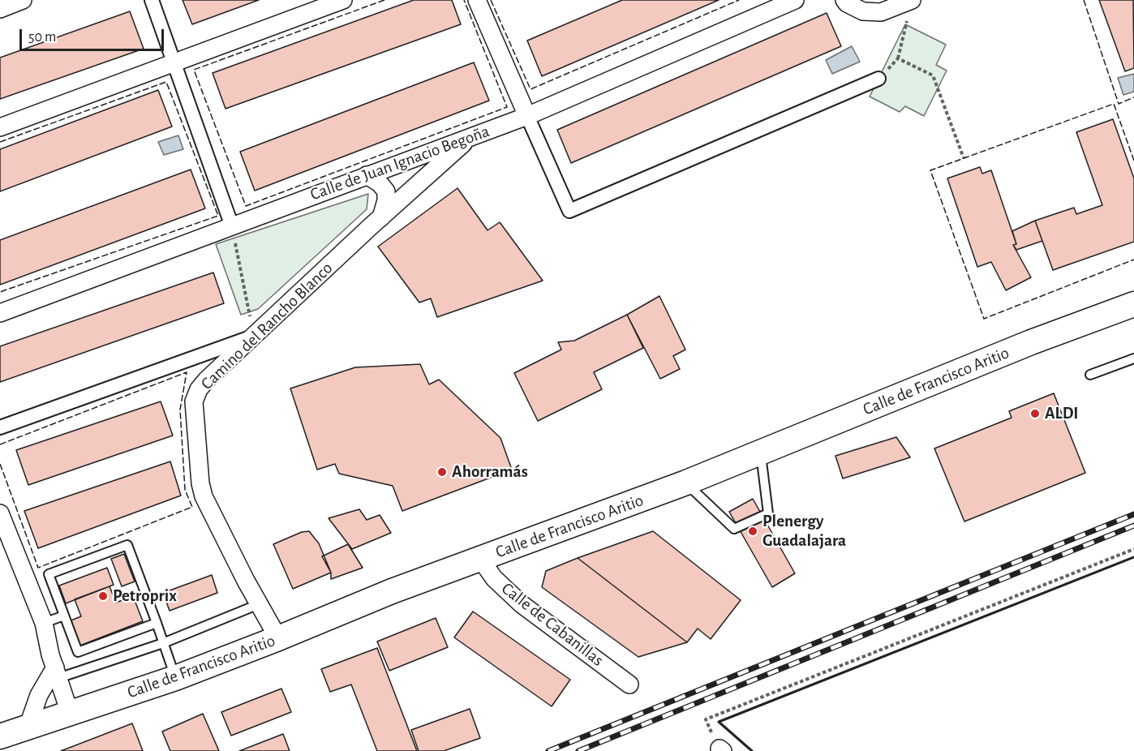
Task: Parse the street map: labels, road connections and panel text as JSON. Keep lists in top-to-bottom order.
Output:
{
  "streets": {
    "main road": ["Calle de Francisco Aritio"],
    "street": ["Calle de Juan Ignacio Begoña", "Camino del Rancho Blanco", "Calle de Cabanillas"]
  },
  "crossings": [
    ["Calle de Juan Ignacio Begoña", "Camino del Rancho Blanco"],
    ["Camino del Rancho Blanco", "Calle de Francisco Aritio"],
    ["Calle de Francisco Aritio", "Calle de Cabanillas"]
  ],
  "places": [
    "ALDI",
    "Ahorramás",
    "Plenergy Guadalajara",
    "Petroprix"
  ],
  "scale_bar": "50 m"
}
